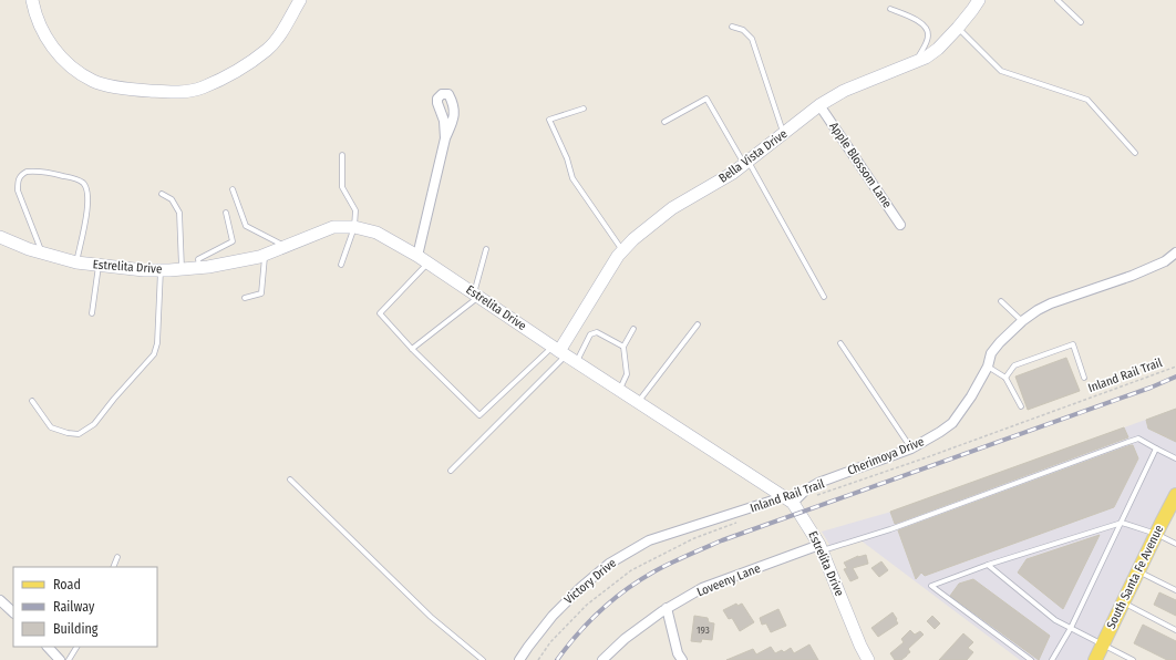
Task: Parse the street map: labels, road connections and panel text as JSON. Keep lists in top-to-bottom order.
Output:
{
  "streets": {
    "main road": ["South Santa Fe Avenue"],
    "street": [
      "Bella Vista Drive",
      "Apple Blossom Lane",
      "Estrelita Drive",
      "Cherimoya Drive",
      "Loveeny Lane",
      "Victory Drive"
    ],
    "path": ["Inland Rail Trail"]
  },
  "crossings": [
    ["Bella Vista Drive", "Apple Blossom Lane"],
    ["Bella Vista Drive", "Estrelita Drive"],
    ["Estrelita Drive", "Cherimoya Drive"],
    ["Estrelita Drive", "Loveeny Lane"],
    ["Estrelita Drive", "Victory Drive"],
    ["Cherimoya Drive", "Victory Drive"]
  ],
  "house_numbers": ["193"],
  "legend": ["Road", "Railway", "Building"]
}
